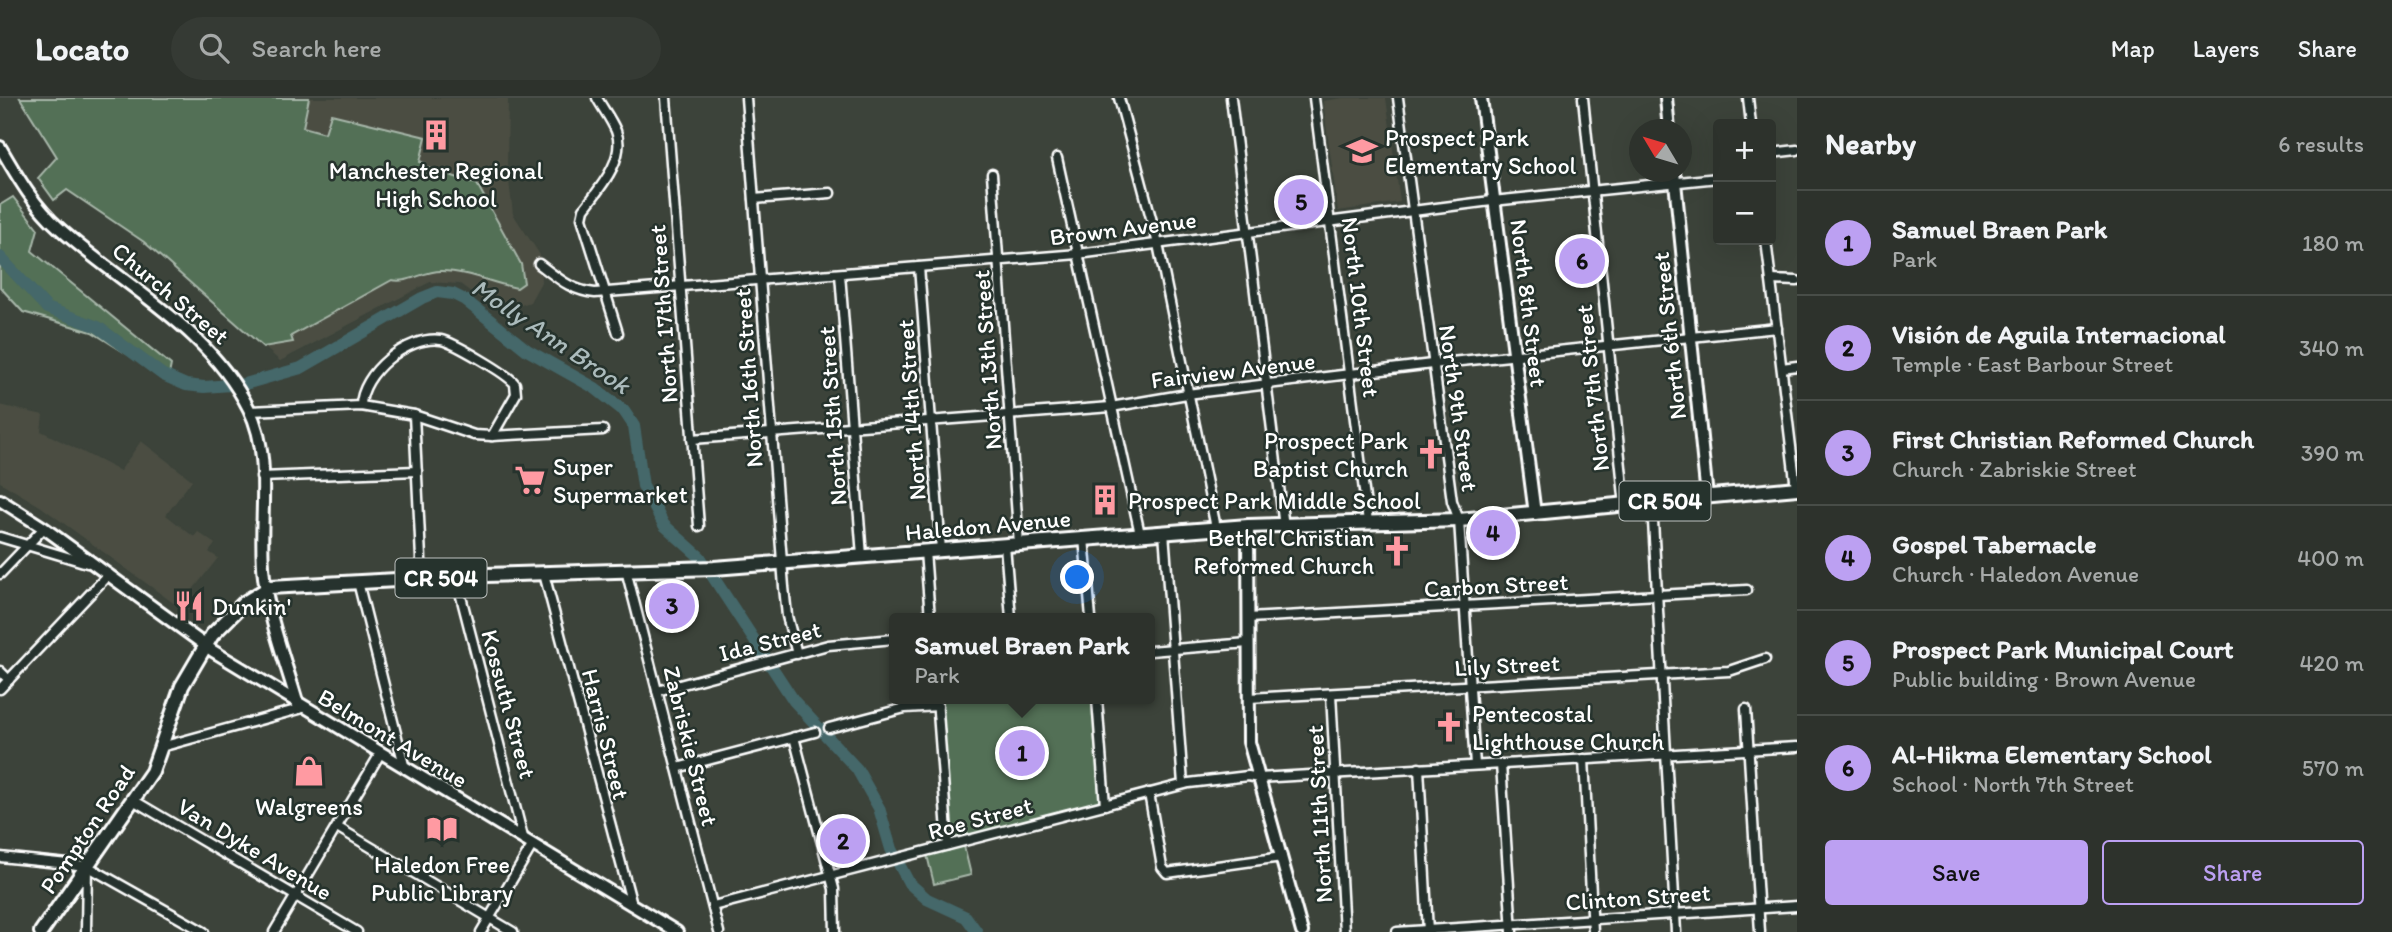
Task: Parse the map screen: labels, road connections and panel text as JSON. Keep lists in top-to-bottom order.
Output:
{
  "streets": {
    "main road": ["CR 504", "Haledon Avenue", "Pompton Road"],
    "street": [
      "Brown Avenue",
      "Church Street",
      "North 8th Street",
      "North 10th Street",
      "North 17th Street",
      "North 6th Street",
      "North 13th Street",
      "Fairview Avenue",
      "North 16th Street",
      "North 7th Street",
      "North 9th Street",
      "North 14th Street",
      "North 15th Street",
      "Carbon Street",
      "Ida Street",
      "Lily Street",
      "Kossuth Street",
      "Harris Street",
      "Belmont Avenue",
      "Zabriskie Street",
      "North 11th Street",
      "Roe Street",
      "Van Dyke Avenue",
      "Clinton Street"
    ]
  },
  "crossings": [
    ["Brown Avenue", "North 8th Street"],
    ["Brown Avenue", "North 10th Street"],
    ["Brown Avenue", "North 17th Street"],
    ["Brown Avenue", "North 13th Street"],
    ["Brown Avenue", "North 16th Street"],
    ["Brown Avenue", "North 7th Street"],
    ["Brown Avenue", "North 9th Street"],
    ["Brown Avenue", "North 14th Street"],
    ["Brown Avenue", "North 15th Street"],
    ["Church Street", "Haledon Avenue"],
    ["Church Street", "Belmont Avenue"],
    ["North 8th Street", "Fairview Avenue"],
    ["North 8th Street", "Haledon Avenue"],
    ["North 10th Street", "Fairview Avenue"],
    ["North 10th Street", "Haledon Avenue"],
    ["North 17th Street", "Fairview Avenue"],
    ["North 6th Street", "Fairview Avenue"],
    ["North 6th Street", "Haledon Avenue"],
    ["North 13th Street", "Fairview Avenue"],
    ["North 13th Street", "Haledon Avenue"],
    ["Fairview Avenue", "North 16th Street"],
    ["Fairview Avenue", "North 7th Street"],
    ["Fairview Avenue", "North 9th Street"],
    ["Fairview Avenue", "North 14th Street"],
    ["Fairview Avenue", "North 15th Street"],
    ["North 16th Street", "Haledon Avenue"],
    ["North 16th Street", "Ida Street"],
    ["North 7th Street", "Haledon Avenue"],
    ["North 9th Street", "Haledon Avenue"],
    ["North 9th Street", "Carbon Street"],
    ["North 9th Street", "Lily Street"],
    ["North 9th Street", "Roe Street"],
    ["North 14th Street", "Haledon Avenue"],
    ["North 15th Street", "Haledon Avenue"],
    ["CR 504", "Haledon Avenue"],
    ["CR 504", "Belmont Avenue"],
    ["CR 504", "Pompton Road"],
    ["Haledon Avenue", "Kossuth Street"],
    ["Haledon Avenue", "Harris Street"],
    ["Haledon Avenue", "Belmont Avenue"],
    ["Haledon Avenue", "Zabriskie Street"],
    ["Ida Street", "Zabriskie Street"],
    ["Lily Street", "North 11th Street"],
    ["Kossuth Street", "Belmont Avenue"],
    ["Harris Street", "Belmont Avenue"],
    ["Zabriskie Street", "Roe Street"],
    ["North 11th Street", "Roe Street"],
    ["Pompton Road", "Van Dyke Avenue"]
  ],
  "water": ["Molly Ann Brook"],
  "places": {
    "building": ["Manchester Regional High School", "Prospect Park Middle School"],
    "school or university": ["Prospect Park Elementary School"],
    "church": ["Prospect Park Baptist Church", "Bethel Christian Reformed Church", "Pentecostal Lighthouse Church"],
    "supermarket": ["Super Supermarket"],
    "restaurant": ["Dunkin'"],
    "shop": ["Walgreens"],
    "library": ["Haledon Free Public Library"]
  },
  "north": "top left",
  "page": {
    "header": "Locato",
    "search": "Search here",
    "nav": ["Map", "Layers", "Share"],
    "heading": ["Nearby", "6 results"],
    "map_buttons": ["+", "−"],
    "pins": [
      "5",
      "6",
      "4",
      "3",
      "1",
      "2"
    ],
    "list": [
      {
        "mark": "1",
        "name": "Samuel Braen Park",
        "note": "Park",
        "value": "180 m"
      },
      {
        "mark": "2",
        "name": "Visión de Aguila Internacional",
        "note": "Temple · East Barbour Street",
        "value": "340 m"
      },
      {
        "mark": "3",
        "name": "First Christian Reformed Church",
        "note": "Church · Zabriskie Street",
        "value": "390 m"
      },
      {
        "mark": "4",
        "name": "Gospel Tabernacle",
        "note": "Church · Haledon Avenue",
        "value": "400 m"
      },
      {
        "mark": "5",
        "name": "Prospect Park Municipal Court",
        "note": "Public building · Brown Avenue",
        "value": "420 m"
      },
      {
        "mark": "6",
        "name": "Al-Hikma Elementary School",
        "note": "School · North 7th Street",
        "value": "570 m"
      }
    ],
    "popup": ["Samuel Braen Park", "Park"],
    "buttons": ["Save", "Share"]
  }
}
